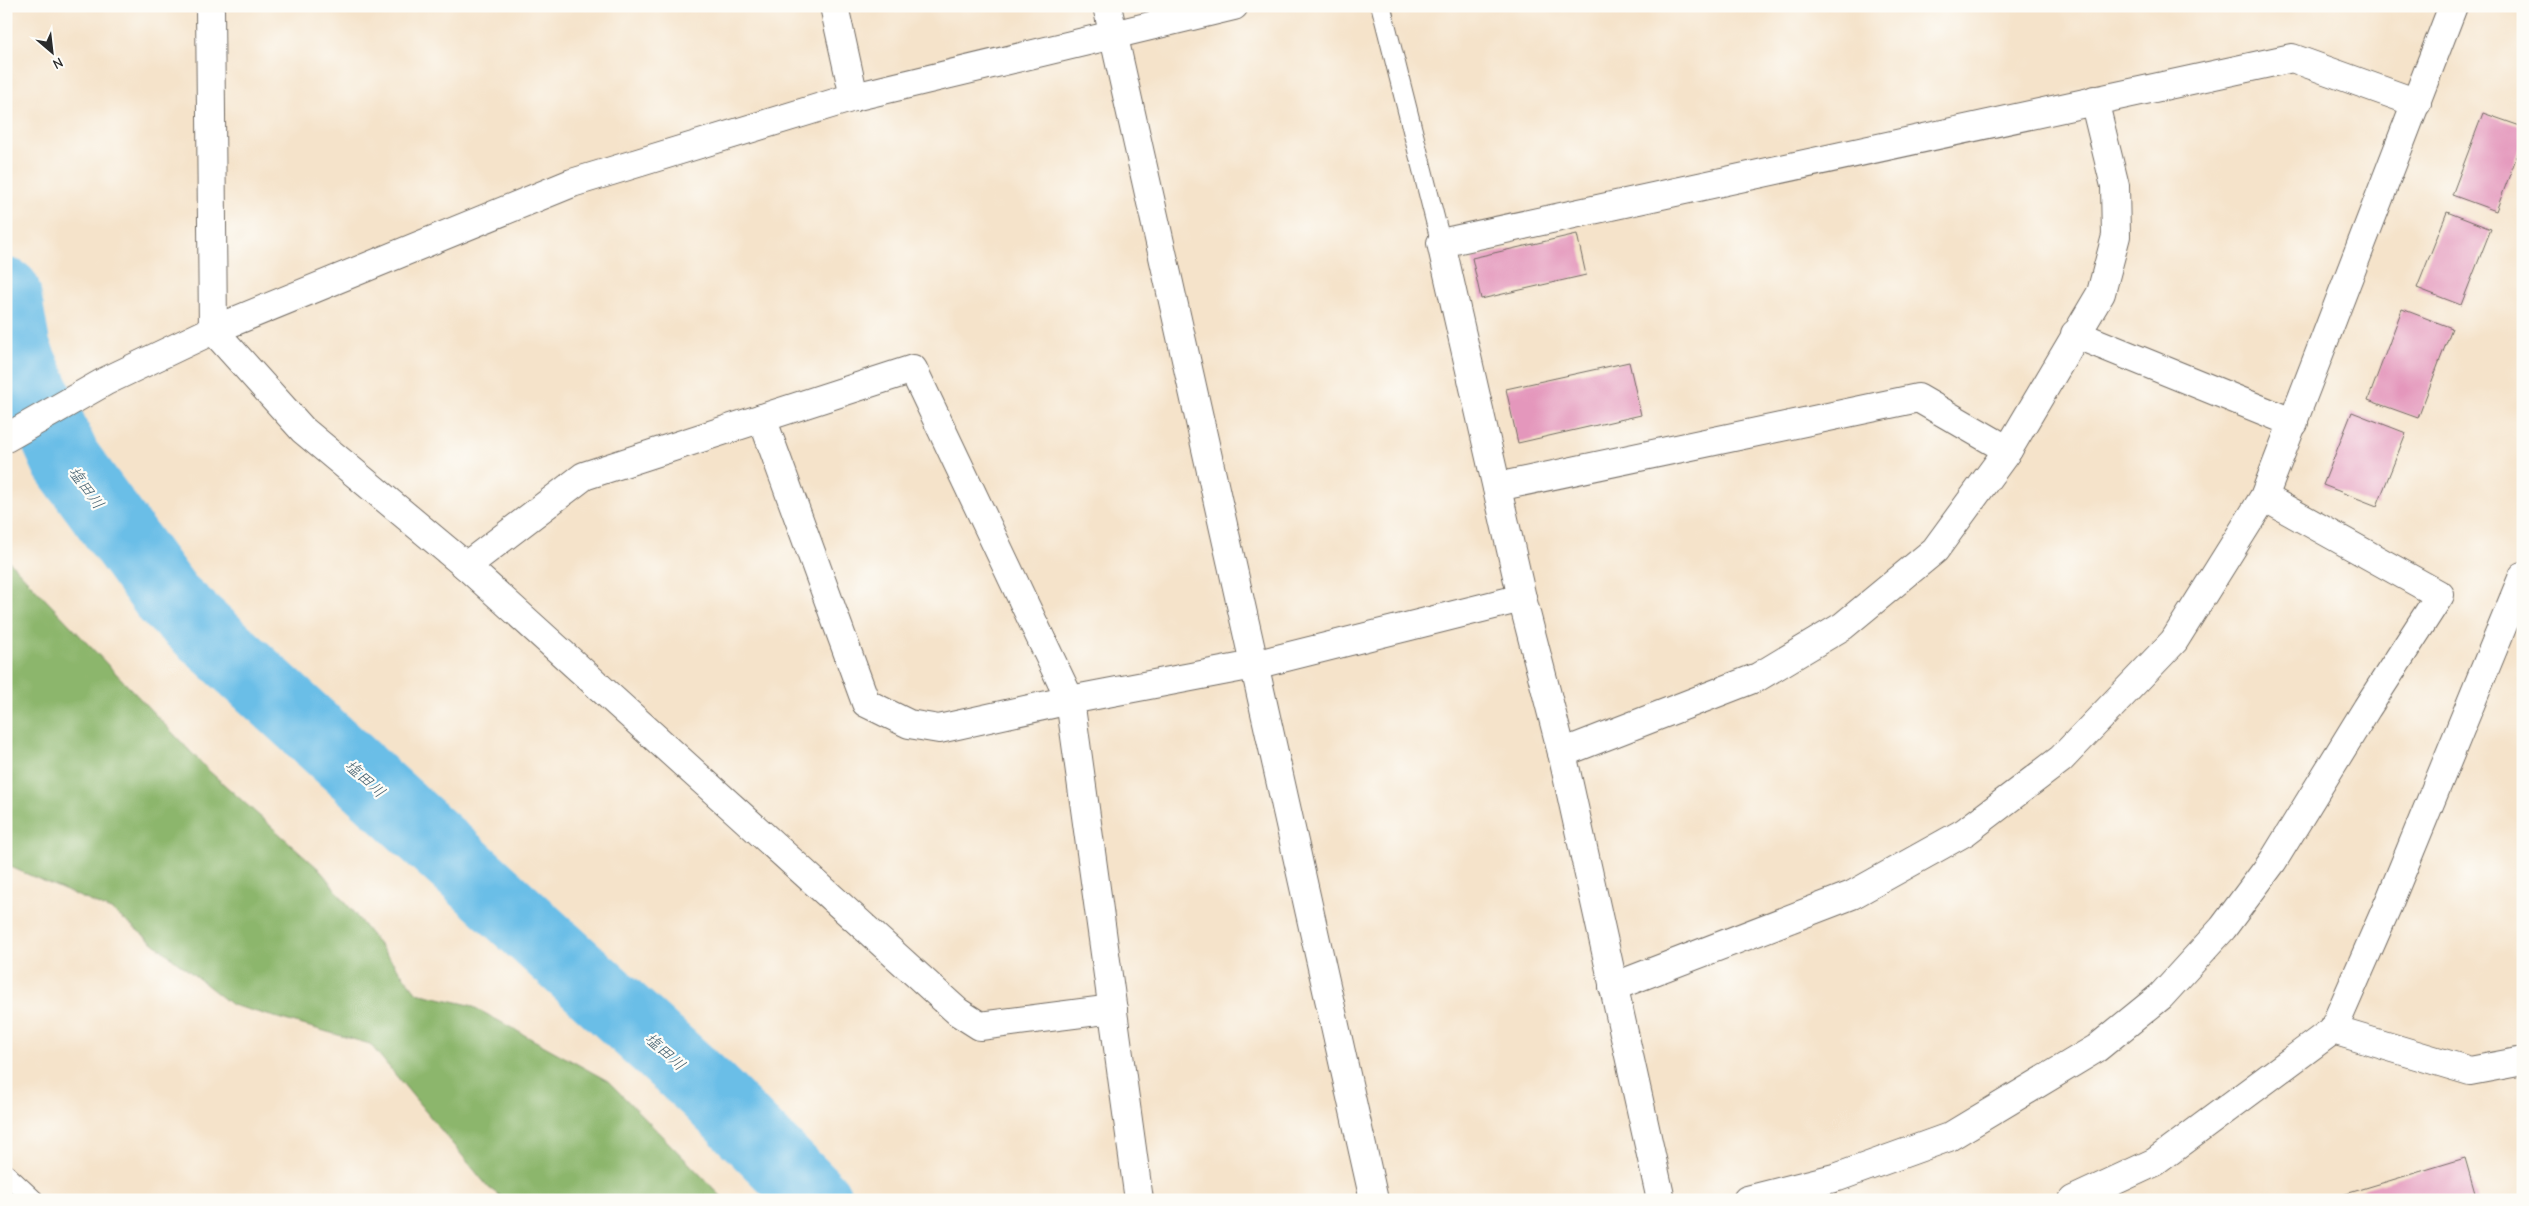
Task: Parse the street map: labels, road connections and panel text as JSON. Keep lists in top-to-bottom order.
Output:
{
  "water": ["塩田川"],
  "north": "bottom right"
}
